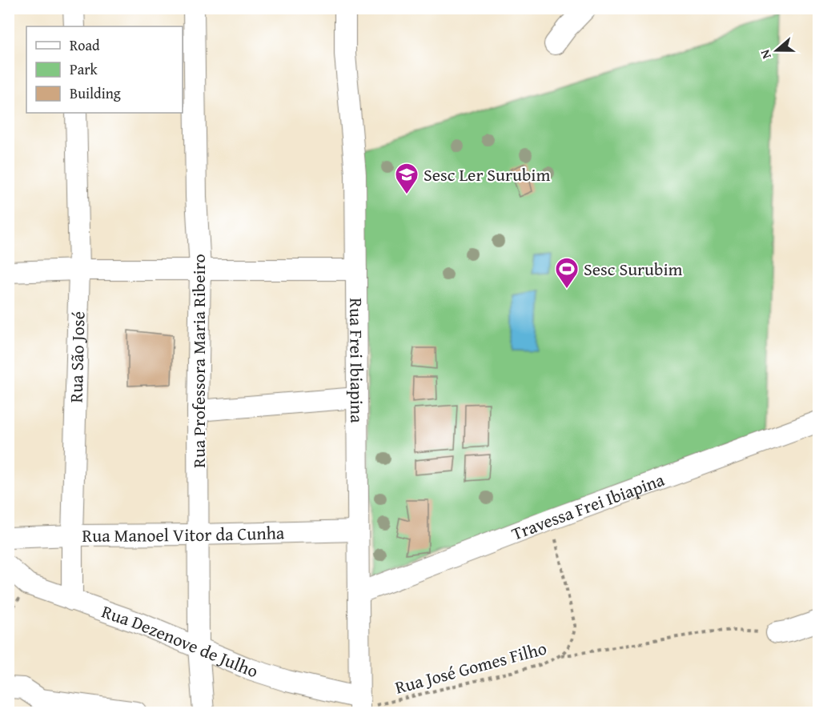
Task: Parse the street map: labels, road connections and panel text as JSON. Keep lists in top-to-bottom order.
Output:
{
  "streets": {
    "street": [
      "Rua São José",
      "Rua Frei Ibiapina",
      "Rua Professora Maria Ribeiro",
      "Travessa Frei Ibiapina",
      "Rua Manoel Vitor da Cunha",
      "Rua Dezenove de Julho"
    ],
    "path": ["Rua José Gomes Filho"]
  },
  "crossings": [
    ["Rua São José", "Rua Manoel Vitor da Cunha"],
    ["Rua São José", "Rua Dezenove de Julho"],
    ["Rua Frei Ibiapina", "Travessa Frei Ibiapina"],
    ["Rua Frei Ibiapina", "Rua Manoel Vitor da Cunha"],
    ["Rua Frei Ibiapina", "Rua Dezenove de Julho"],
    ["Rua Frei Ibiapina", "Rua José Gomes Filho"],
    ["Rua Professora Maria Ribeiro", "Rua Manoel Vitor da Cunha"],
    ["Rua Professora Maria Ribeiro", "Rua Dezenove de Julho"],
    ["Travessa Frei Ibiapina", "Rua José Gomes Filho"],
    ["Rua Dezenove de Julho", "Rua José Gomes Filho"]
  ],
  "places": {
    "school or university": ["Sesc Ler Surubim"],
    "sports": ["Sesc Surubim"]
  },
  "legend": ["Road", "Park", "Building"],
  "north": "left"
}
